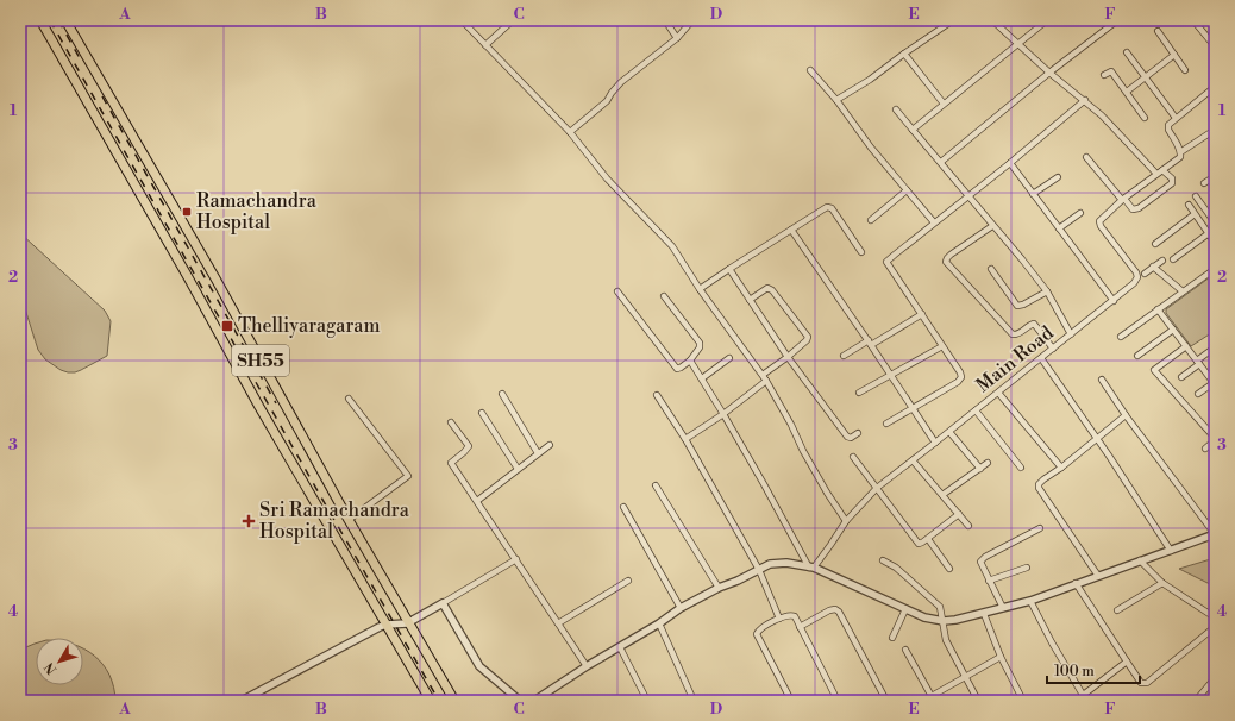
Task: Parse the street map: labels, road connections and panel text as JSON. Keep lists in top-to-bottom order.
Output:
{
  "streets": {
    "main road": ["SH55"],
    "street": ["Main Road"]
  },
  "places": {
    "transit": ["Ramachandra Hospital", "Thelliyaragaram"],
    "health": ["Sri Ramachandra Hospital"]
  },
  "scale_bar": "100 m",
  "north": "bottom left",
  "grid": {
    "columns": [
      "A",
      "B",
      "C",
      "D",
      "E",
      "F"
    ],
    "rows": [
      "1",
      "2",
      "3",
      "4"
    ]
  }
}
